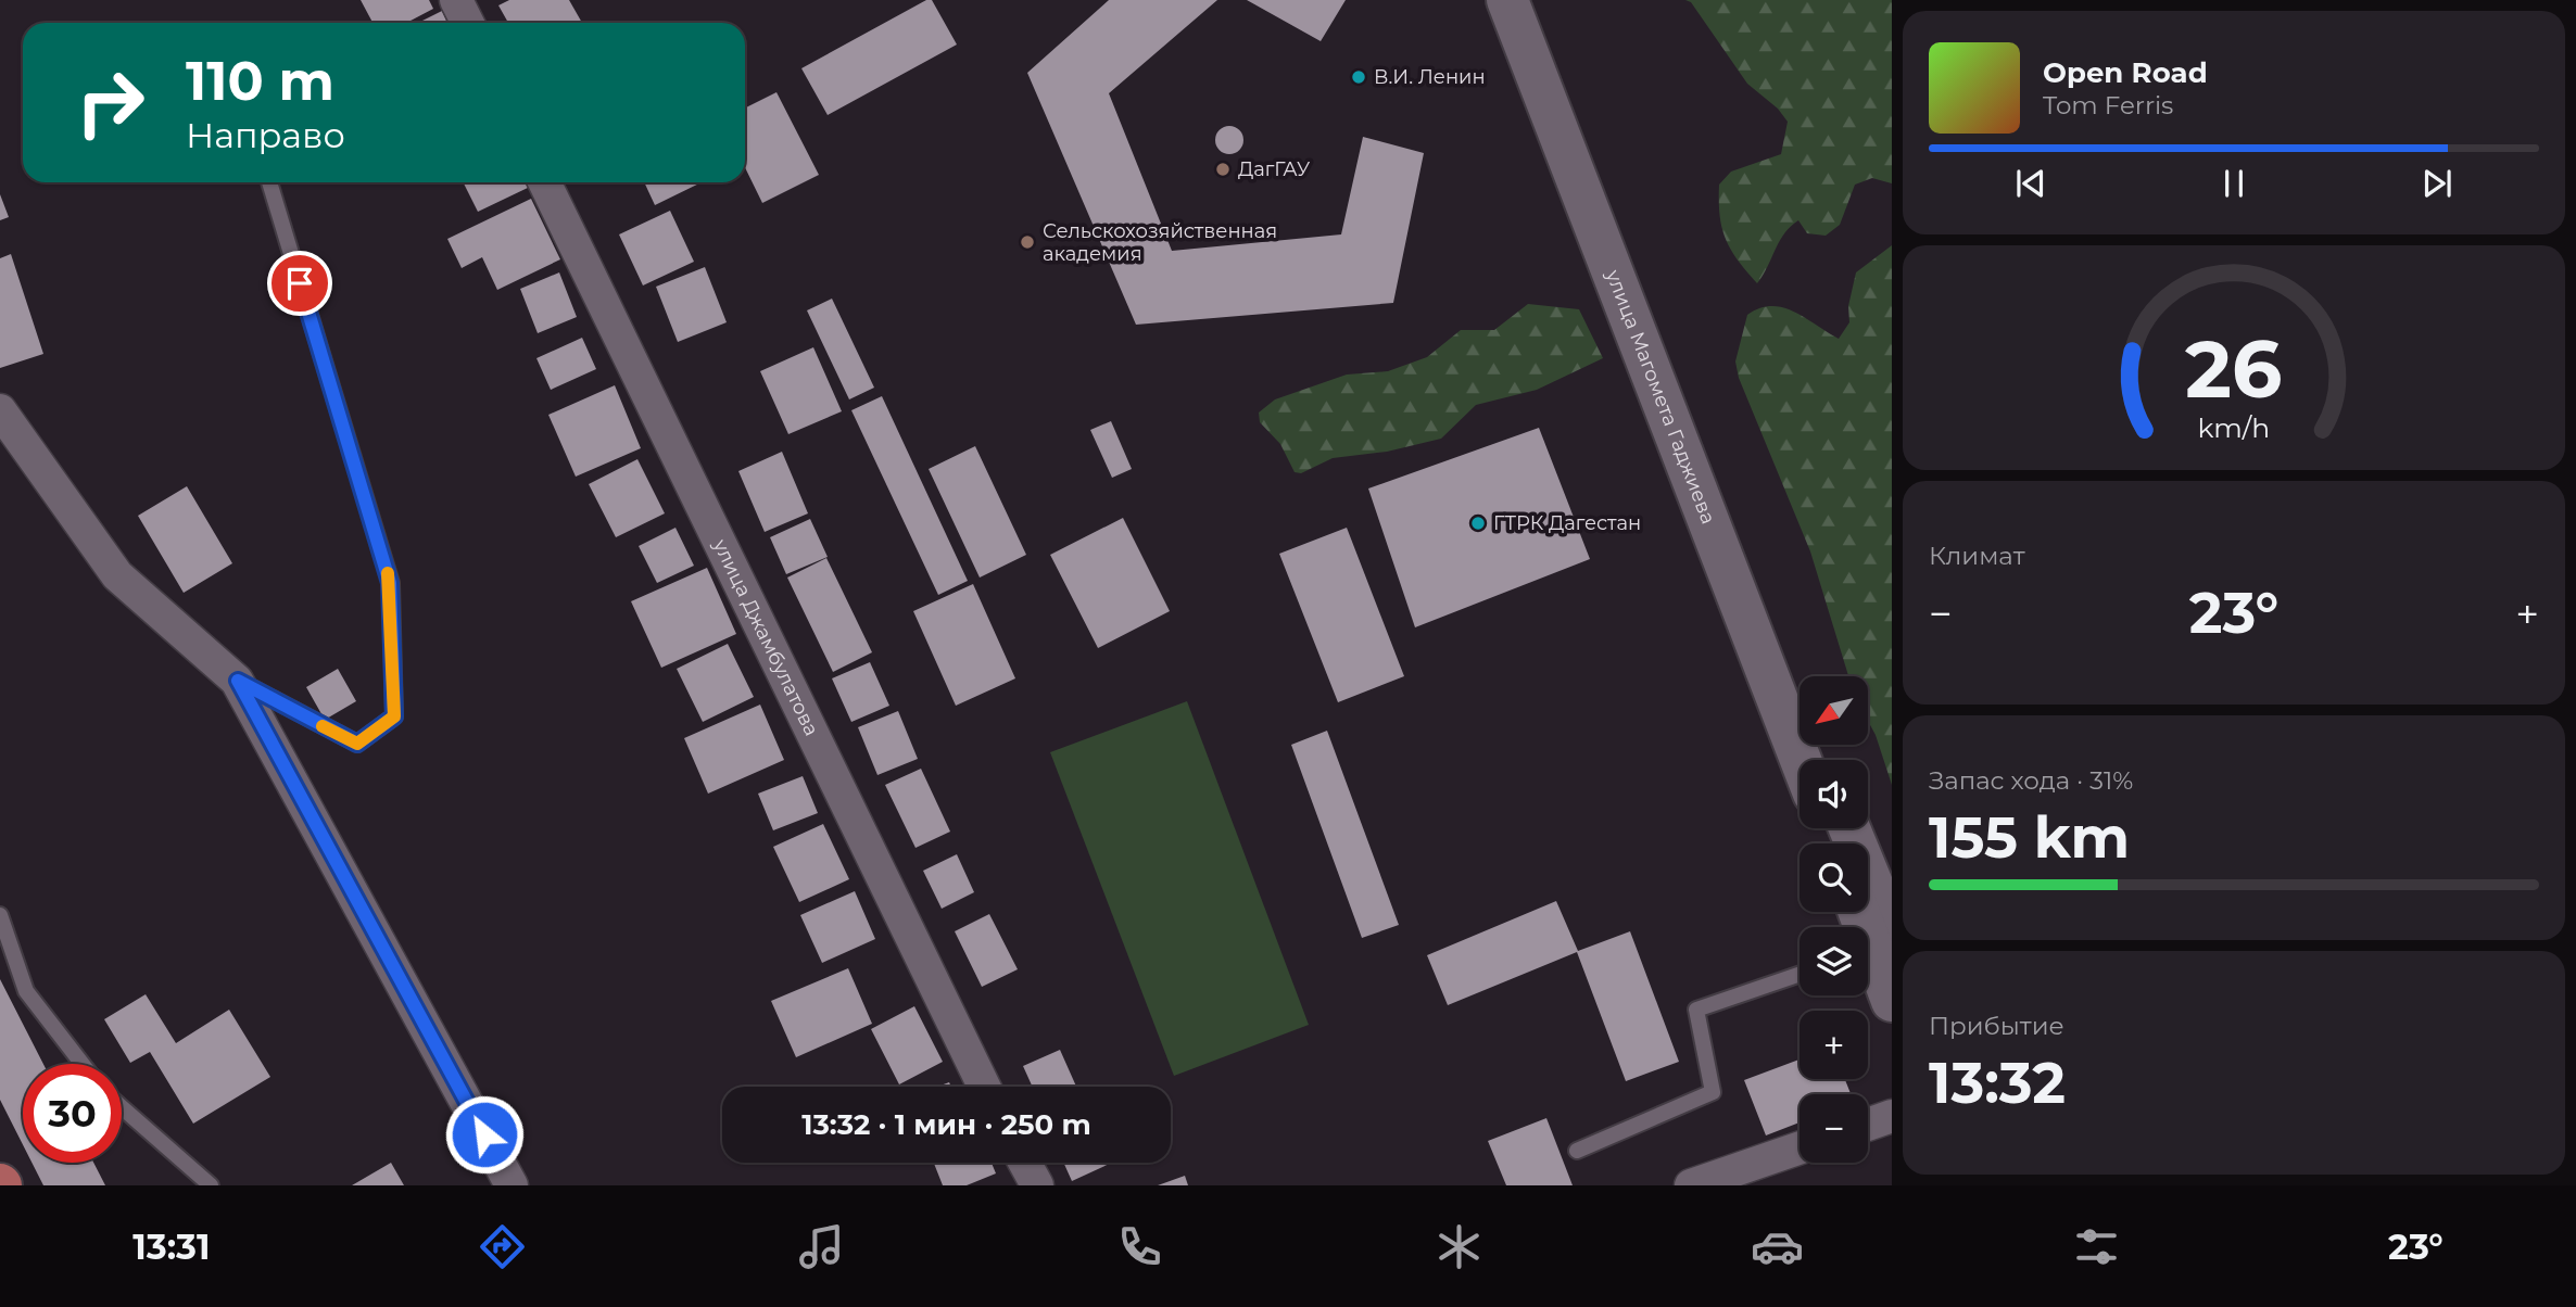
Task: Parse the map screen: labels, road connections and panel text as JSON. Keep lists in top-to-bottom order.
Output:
{
  "streets": {
    "main road": ["улица Магомета Гаджиева"],
    "street": ["улица Джамбулатова"]
  },
  "places": [
    "В.И. Ленин",
    "ДагГАУ",
    "Сельскохозяйственная академия",
    "ГТРК Дагестан"
  ],
  "north": "bottom left",
  "page": {
    "turn": ["110 m", "Направо"],
    "song": ["Open Road", "Tom Ferris"],
    "tile": [
      "Климат",
      ["Запас хода · 31%", "155 km"],
      ["Прибытие", "13:32"]
    ],
    "heat": ["−", "23°", "+"],
    "map_buttons": ["+", "−"],
    "limit": "30",
    "trip": "13:32 · 1 мин · 250 m",
    "tabs": ["13:31", "23°"],
    "gauge": ["26", "km/h"]
  }
}
